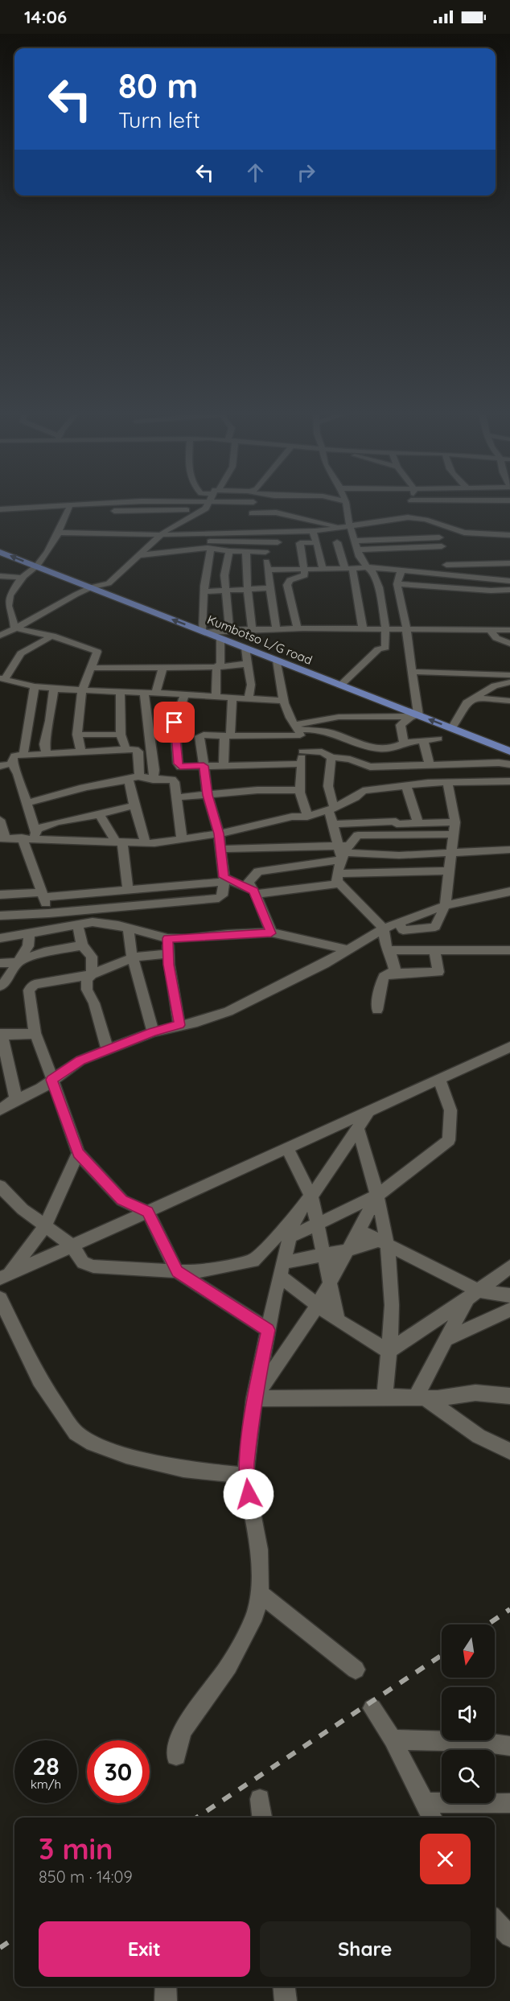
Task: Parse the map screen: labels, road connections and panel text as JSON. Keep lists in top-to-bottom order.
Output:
{
  "streets": {
    "main road": ["Kumbotso L/G road"]
  },
  "one_way": ["Kumbotso L/G road"],
  "north": "bottom",
  "page": {
    "status": "14:06",
    "turn": ["80 m", "Turn left"],
    "speed": "28 km/h",
    "limit": "30",
    "heading": ["3 min", "850 m · 14:09"],
    "buttons": ["Exit", "Share"]
  }
}
